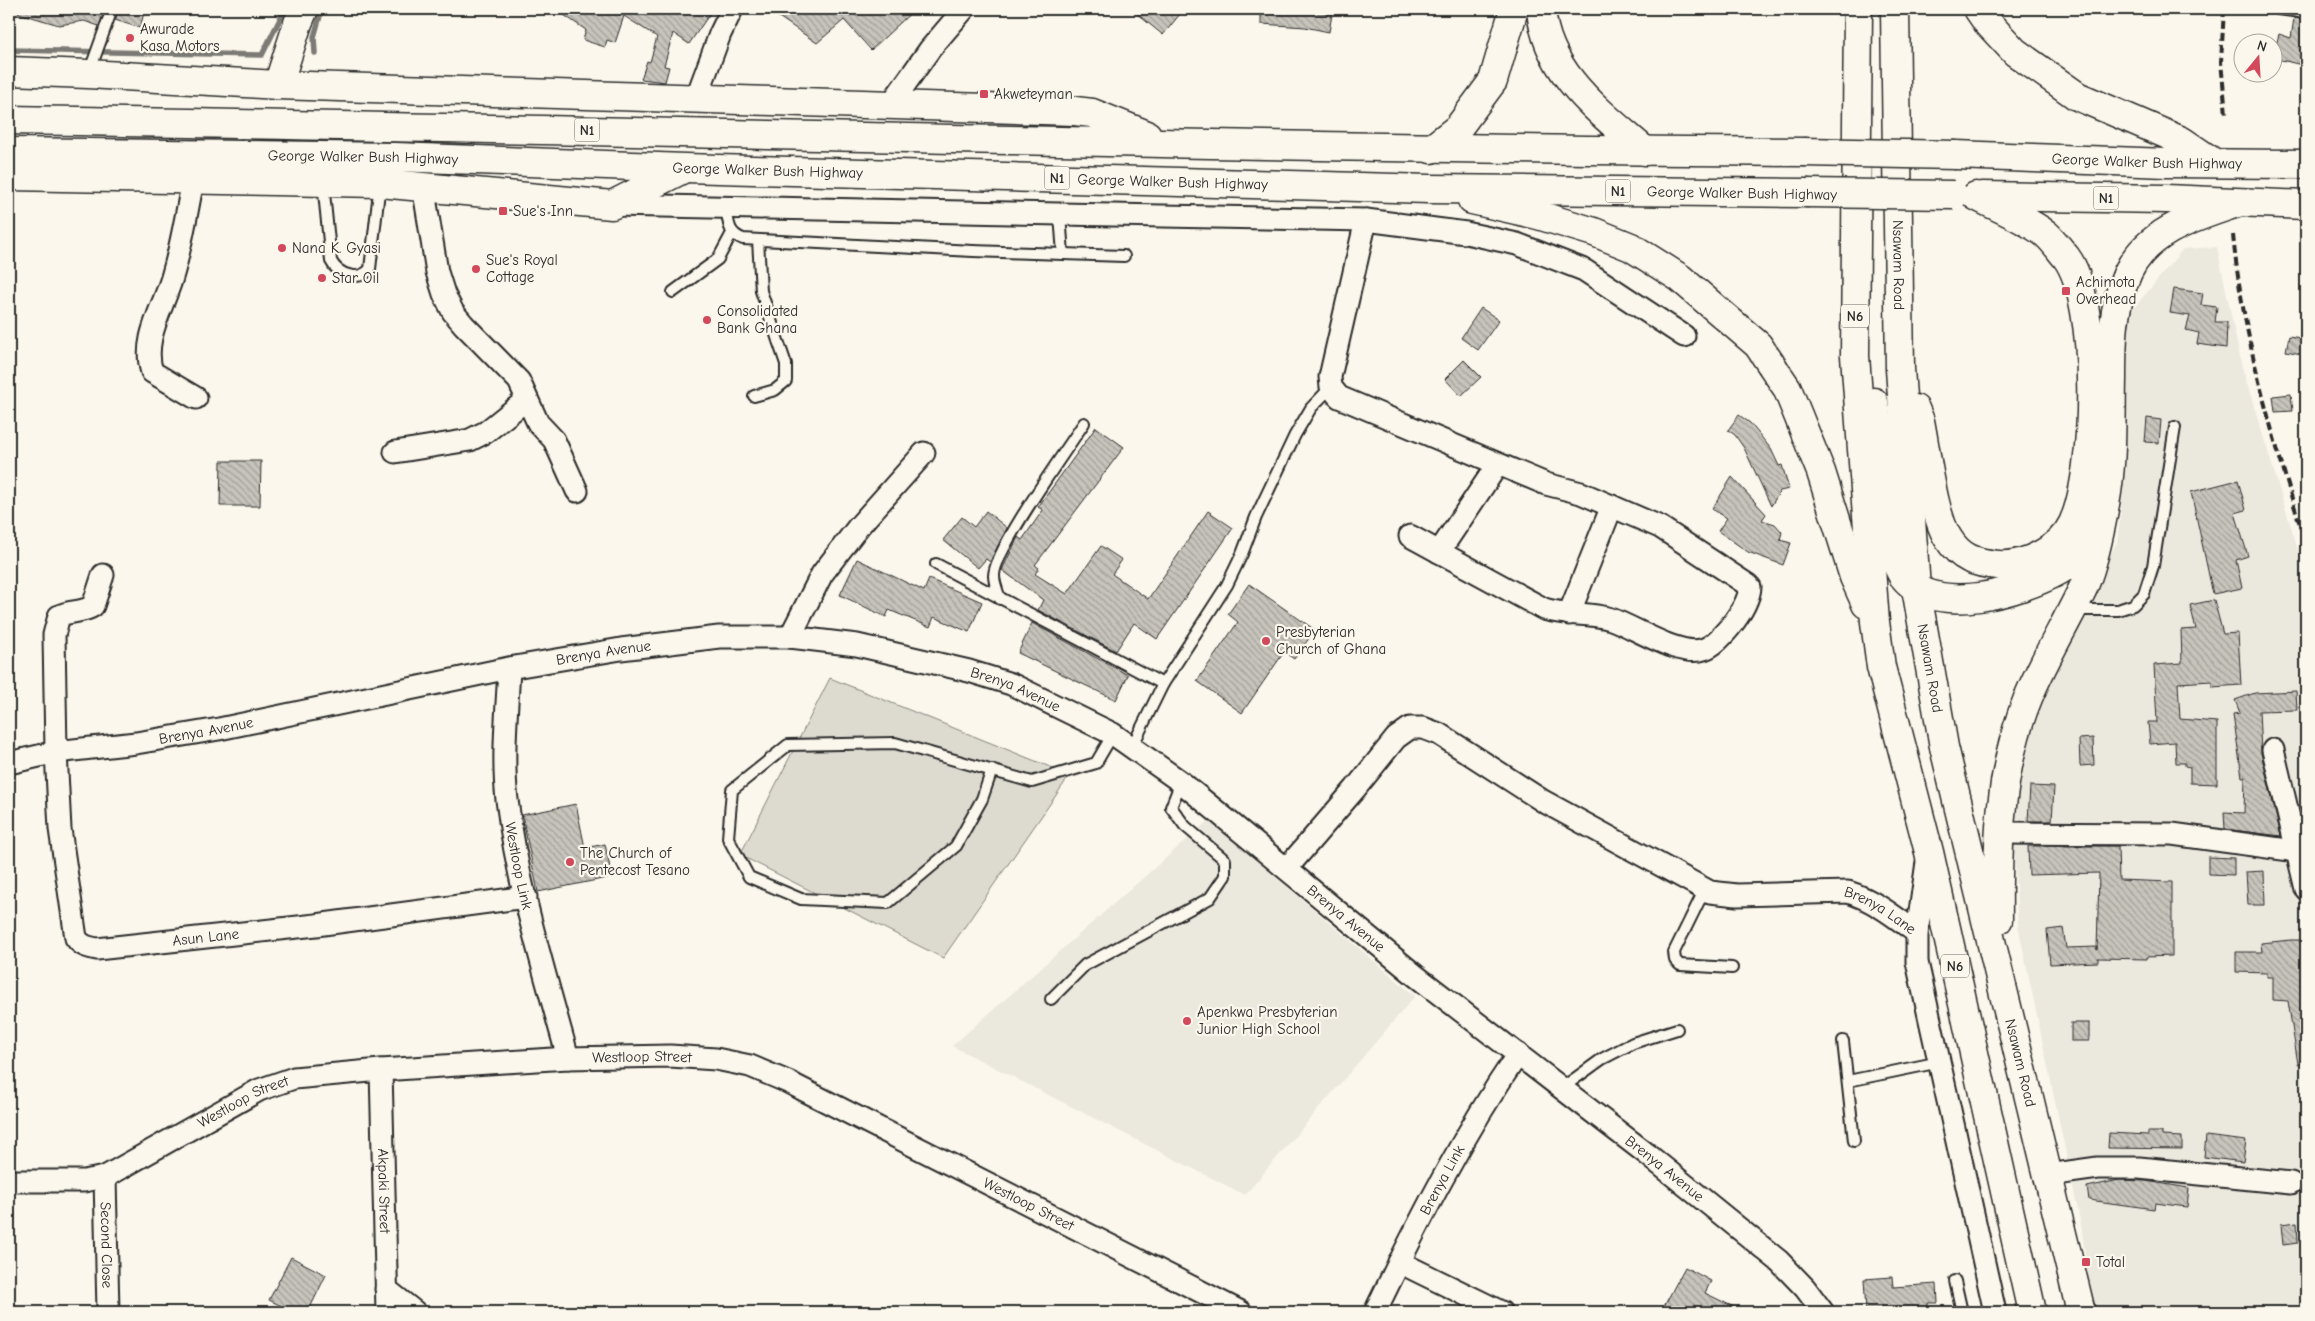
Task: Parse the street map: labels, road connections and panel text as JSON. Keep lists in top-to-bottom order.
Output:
{
  "streets": {
    "main road": [
      "N1",
      "George Walker Bush Highway",
      "Nsawam Road",
      "N6"
    ],
    "street": [
      "Brenya Avenue",
      "Westloop Link",
      "Brenya Lane",
      "Asun Lane",
      "Westloop Street",
      "Brenya Link",
      "Akpaki Street",
      "Second Close"
    ]
  },
  "crossings": [
    ["Brenya Avenue", "Westloop Link"],
    ["Brenya Avenue", "Brenya Lane"],
    ["Brenya Avenue", "Asun Lane"],
    ["Brenya Avenue", "Brenya Link"],
    ["Westloop Link", "Asun Lane"],
    ["Westloop Link", "Westloop Street"],
    ["Westloop Street", "Akpaki Street"],
    ["Westloop Street", "Second Close"]
  ],
  "places": {
    "other": [
      "Awurade Kasa Motors",
      "Nana K. Gyasi",
      "Sue's Royal Cottage",
      "Star Oil",
      "Consolidated Bank Ghana",
      "Presbyterian Church of Ghana",
      "The Church of Pentecost Tesano",
      "Apenkwa Presbyterian Junior High School"
    ],
    "transit": [
      "Akweteyman",
      "Sue's Inn",
      "Achimota Overhead",
      "Total"
    ]
  },
  "north": "top"
}
